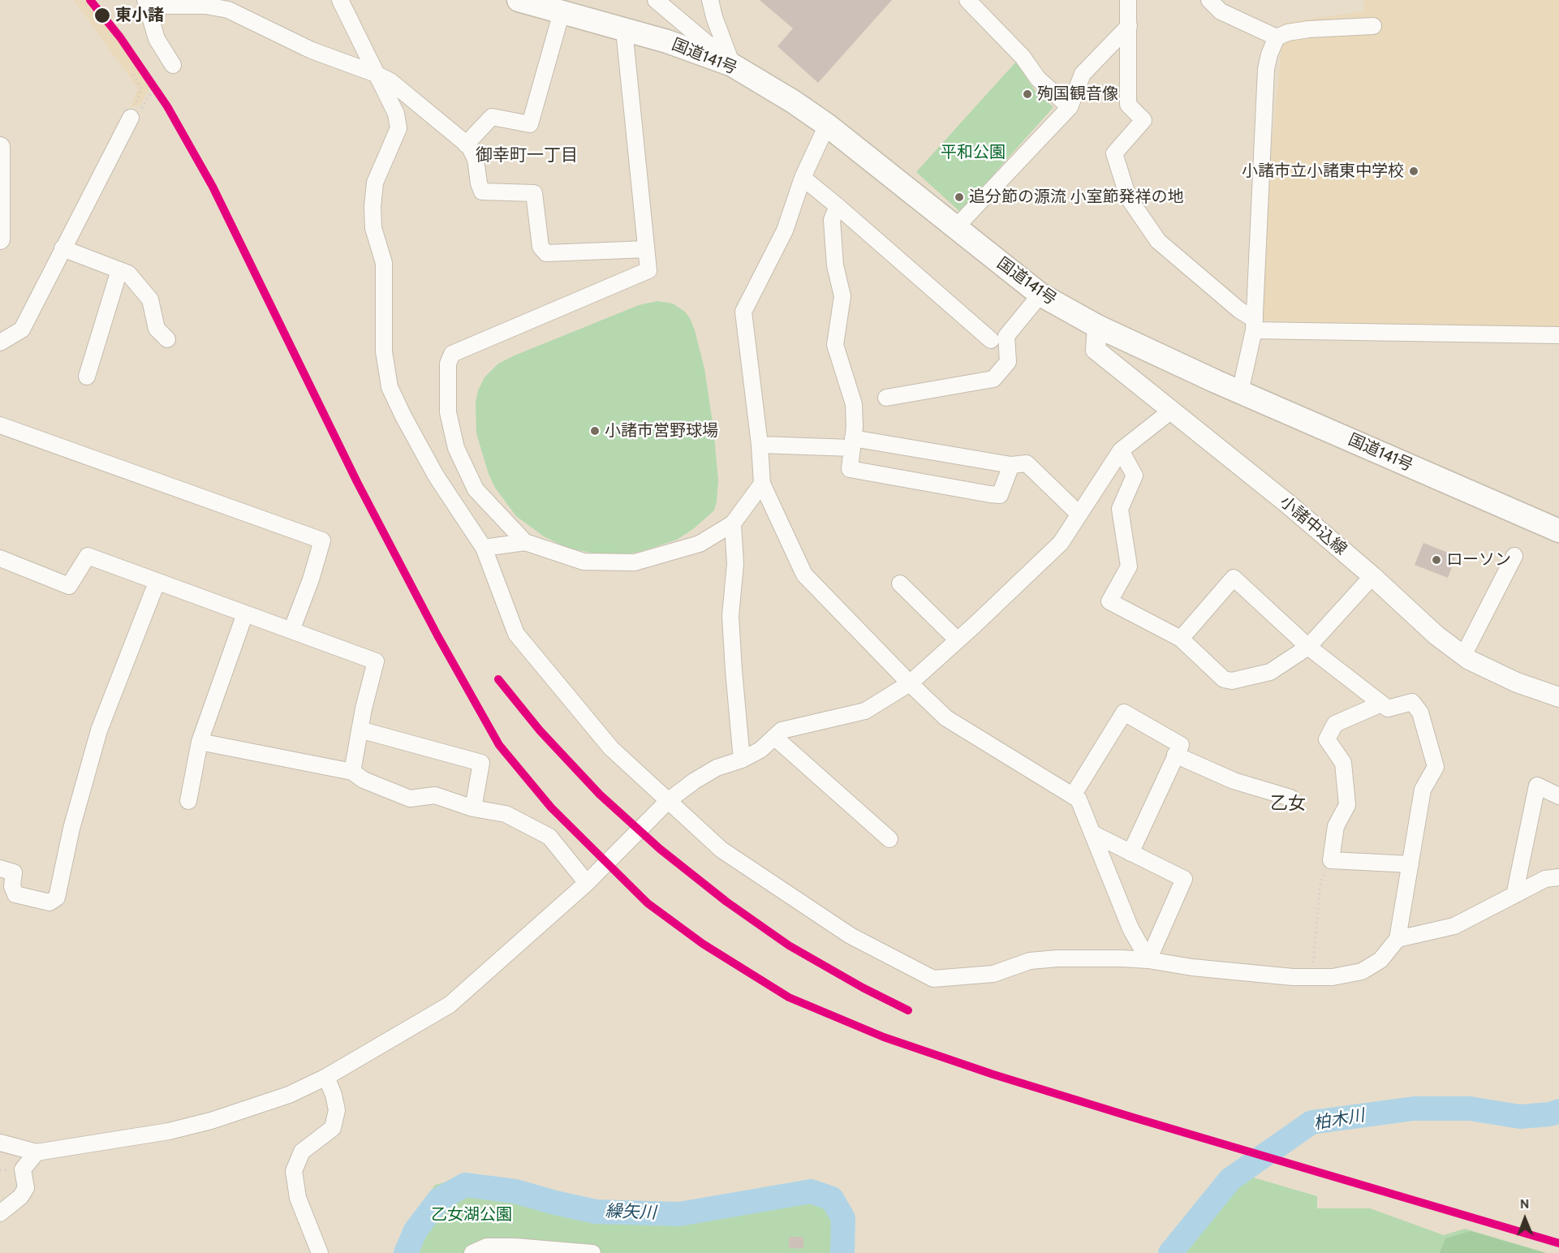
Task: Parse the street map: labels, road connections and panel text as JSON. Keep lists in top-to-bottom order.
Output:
{
  "streets": {
    "highway": ["国道141号"],
    "main road": ["小諸中込線"]
  },
  "crossings": [
    ["国道141号", "小諸中込線"]
  ],
  "districts": ["御幸町一丁目", "乙女"],
  "water": ["柏木川", "繰矢川"],
  "parks": ["平和公園", "乙女湖公園"],
  "places": [
    "東小諸",
    "殉国観音像",
    "小諸市立小諸東中学校",
    "追分節の源流 小室節発祥の地",
    "小諸市営野球場",
    "ローソン"
  ],
  "north": "top"
}
